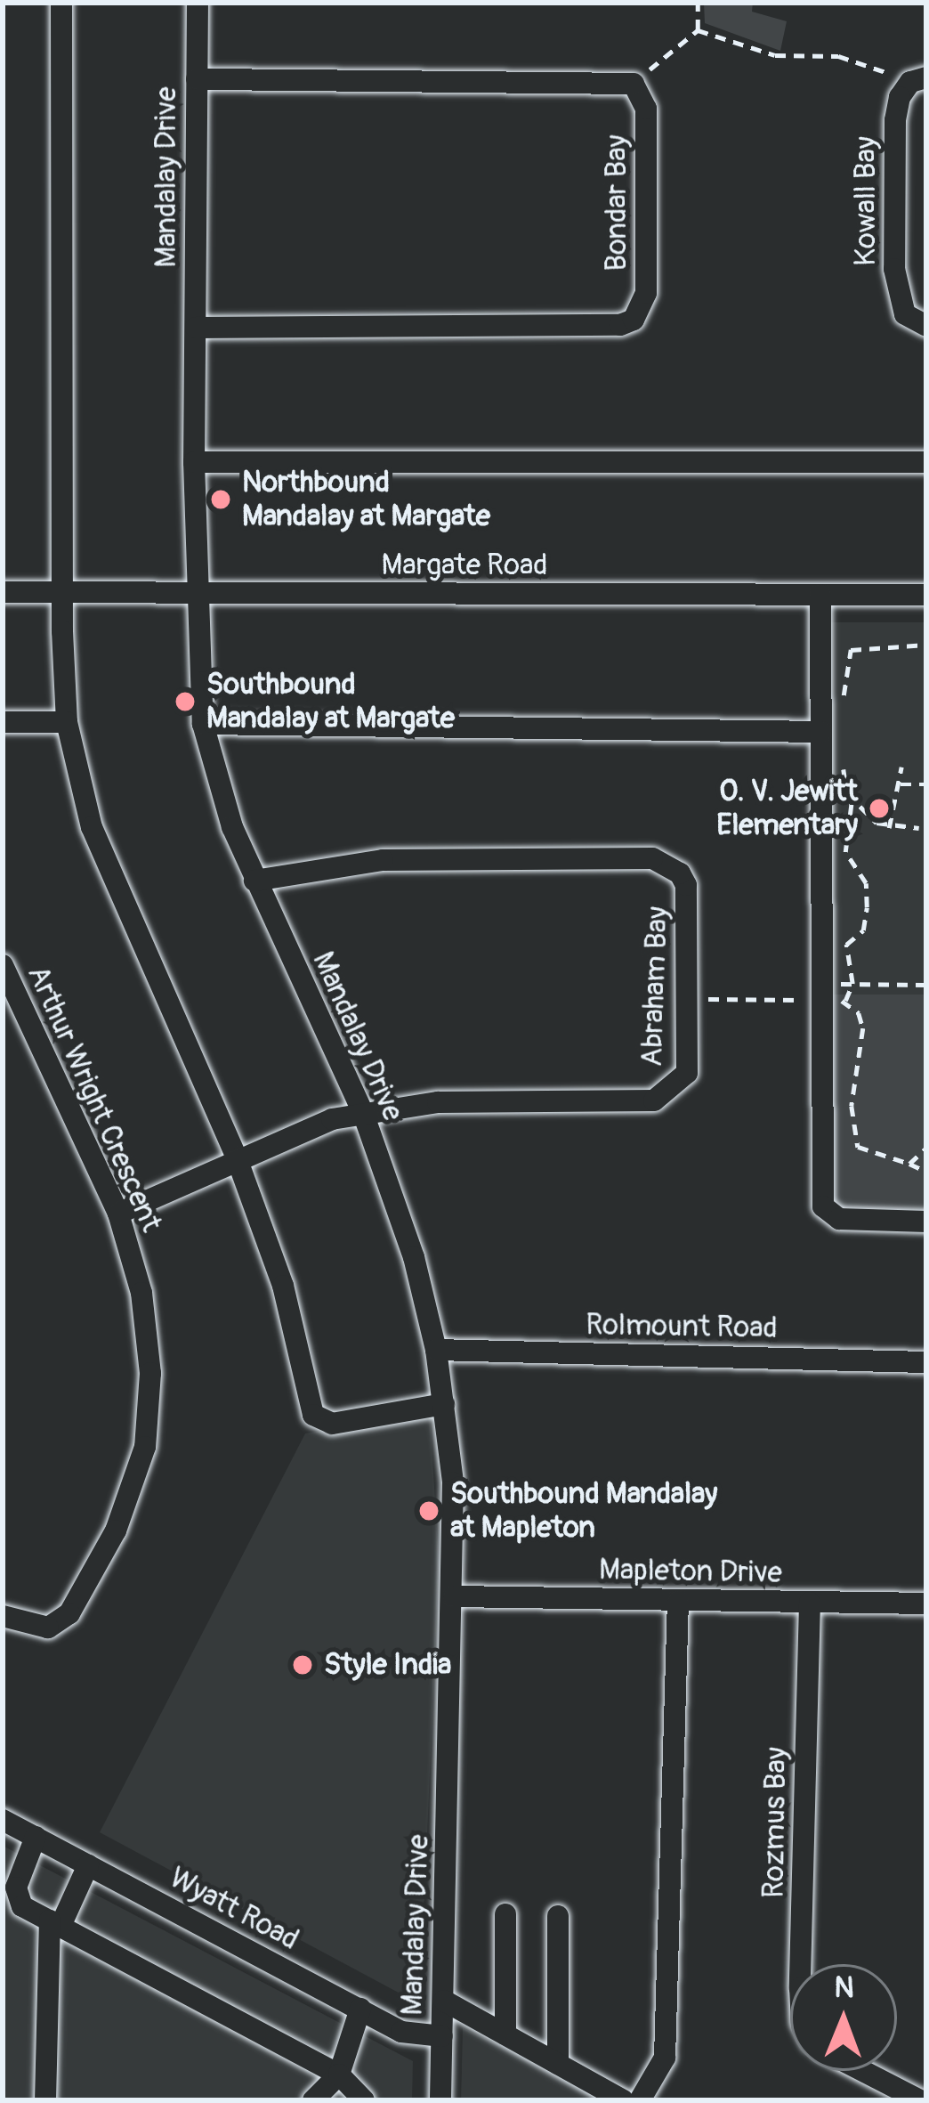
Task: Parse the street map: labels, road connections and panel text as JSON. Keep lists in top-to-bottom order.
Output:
{
  "streets": {
    "street": [
      "Mandalay Drive",
      "Kowall Bay",
      "Bondar Bay",
      "Margate Road",
      "Abraham Bay",
      "Arthur Wright Crescent",
      "Rolmount Road",
      "Mapleton Drive",
      "Rozmus Bay",
      "Wyatt Road"
    ]
  },
  "crossings": [
    ["Mandalay Drive", "Bondar Bay"],
    ["Mandalay Drive", "Margate Road"],
    ["Mandalay Drive", "Abraham Bay"],
    ["Mandalay Drive", "Rolmount Road"],
    ["Mandalay Drive", "Mapleton Drive"],
    ["Mandalay Drive", "Wyatt Road"],
    ["Abraham Bay", "Arthur Wright Crescent"],
    ["Mapleton Drive", "Rozmus Bay"]
  ],
  "places": [
    "Northbound Mandalay at Margate",
    "Southbound Mandalay at Margate",
    "O. V. Jewitt Elementary",
    "Southbound Mandalay at Mapleton",
    "Style India"
  ],
  "north": "top"
}
